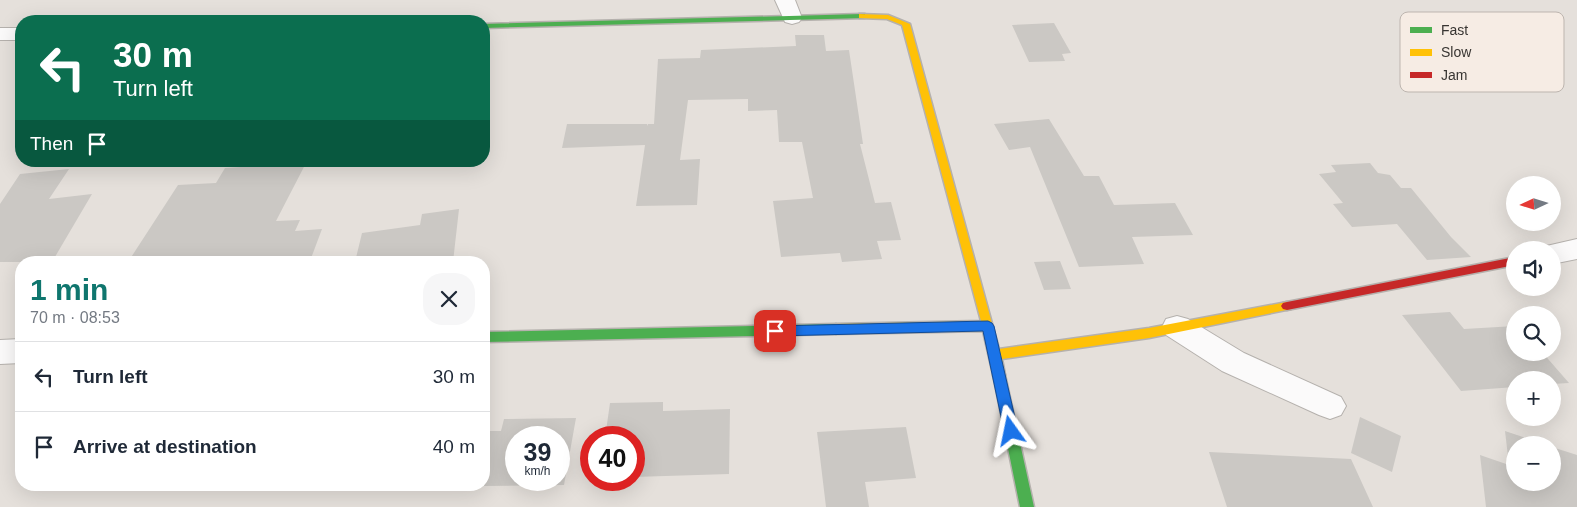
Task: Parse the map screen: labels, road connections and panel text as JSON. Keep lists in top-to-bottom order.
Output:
{
  "legend": ["Fast", "Slow", "Jam"],
  "north": "left",
  "page": {
    "turn": ["30 m", "Turn left"],
    "then": "Then",
    "map_buttons": ["+", "−"],
    "heading": ["1 min", "70 m · 08:53"],
    "list": [
      {
        "name": "Turn left",
        "value": "30 m"
      },
      {
        "name": "Arrive at destination",
        "value": "40 m"
      }
    ],
    "speed": "39 km/h",
    "limit": "40"
  }
}
